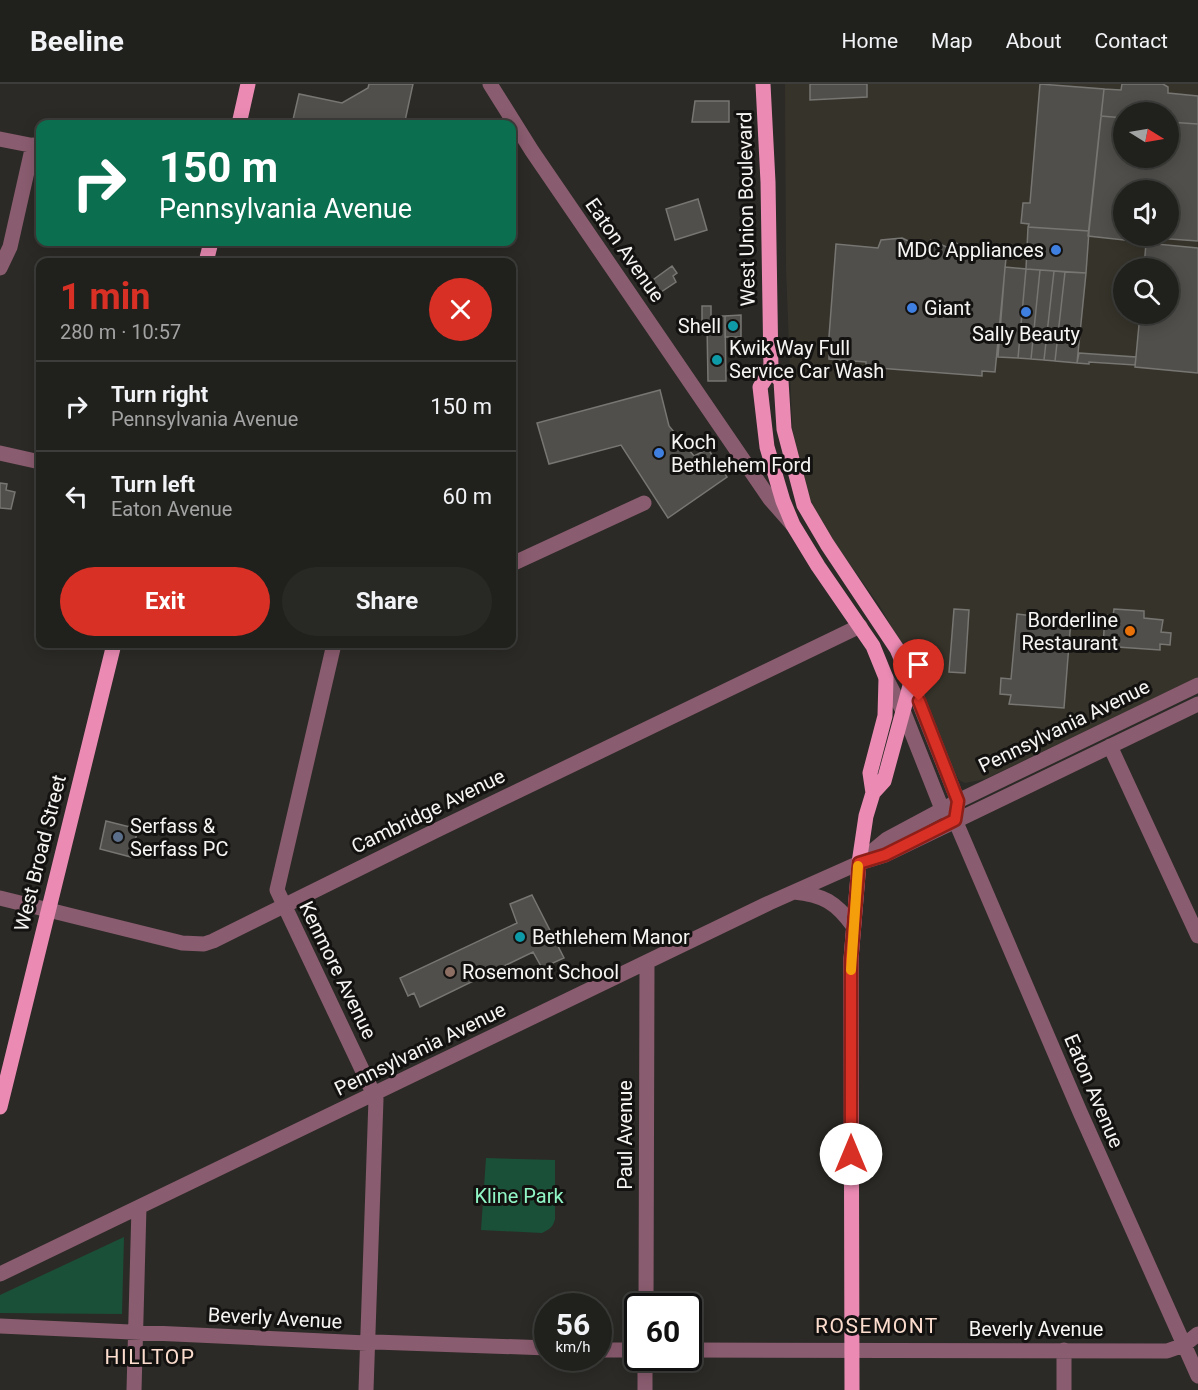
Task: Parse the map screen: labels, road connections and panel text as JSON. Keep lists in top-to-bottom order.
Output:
{
  "streets": {
    "main road": ["West Union Boulevard", "West Broad Street"],
    "street": [
      "Eaton Avenue",
      "Pennsylvania Avenue",
      "Cambridge Avenue",
      "Kenmore Avenue",
      "Paul Avenue",
      "Beverly Avenue"
    ]
  },
  "crossings": [
    ["West Union Boulevard", "Eaton Avenue"],
    ["West Union Boulevard", "Pennsylvania Avenue"],
    ["West Union Boulevard", "Cambridge Avenue"],
    ["West Union Boulevard", "Beverly Avenue"],
    ["Eaton Avenue", "Pennsylvania Avenue"],
    ["Eaton Avenue", "Beverly Avenue"],
    ["Pennsylvania Avenue", "Kenmore Avenue"],
    ["Pennsylvania Avenue", "Paul Avenue"],
    ["Cambridge Avenue", "West Broad Street"],
    ["Cambridge Avenue", "Kenmore Avenue"],
    ["Kenmore Avenue", "Beverly Avenue"]
  ],
  "districts": ["ROSEMONT", "HILLTOP"],
  "parks": ["Kline Park"],
  "places": [
    "MDC Appliances",
    "Giant",
    "Sally Beauty",
    "Shell",
    "Kwik Way Full Service Car Wash",
    "Koch Bethlehem Ford",
    "Borderline Restaurant",
    "Serfass & Serfass PC",
    "Bethlehem Manor",
    "Rosemont School"
  ],
  "north": "right",
  "page": {
    "header": "Beeline",
    "nav": [
      "Home",
      "Map",
      "About",
      "Contact"
    ],
    "turn": ["150 m", "Pennsylvania Avenue"],
    "heading": ["1 min", "280 m · 10:57"],
    "list": [
      {
        "name": "Turn right",
        "note": "Pennsylvania Avenue",
        "value": "150 m"
      },
      {
        "name": "Turn left",
        "note": "Eaton Avenue",
        "value": "60 m"
      }
    ],
    "buttons": ["Exit", "Share"],
    "speed": "56 km/h",
    "limit": "60"
  }
}
